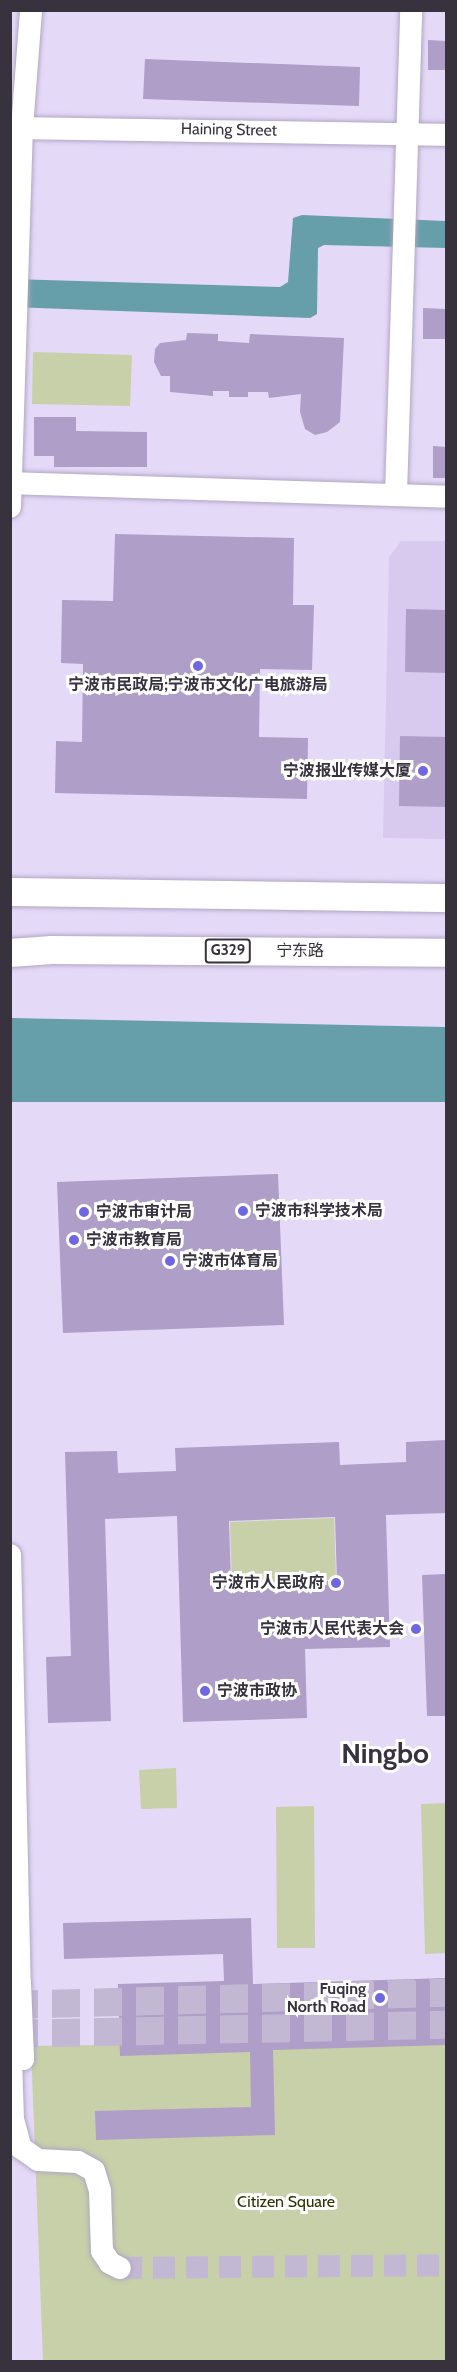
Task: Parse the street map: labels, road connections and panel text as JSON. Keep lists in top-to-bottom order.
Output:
{
  "streets": {
    "main road": ["G329", "宁东路"],
    "street": ["Haining Street"]
  },
  "districts": ["Ningbo"],
  "parks": ["Citizen Square"],
  "places": [
    "宁波市民政局;宁波市文化广电旅游局",
    "宁波报业传媒大厦",
    "宁波市科学技术局",
    "宁波市审计局",
    "宁波市教育局",
    "宁波市体育局",
    "宁波市人民政府",
    "宁波市人民代表大会",
    "宁波市政协",
    "Fuqing North Road"
  ]
}
